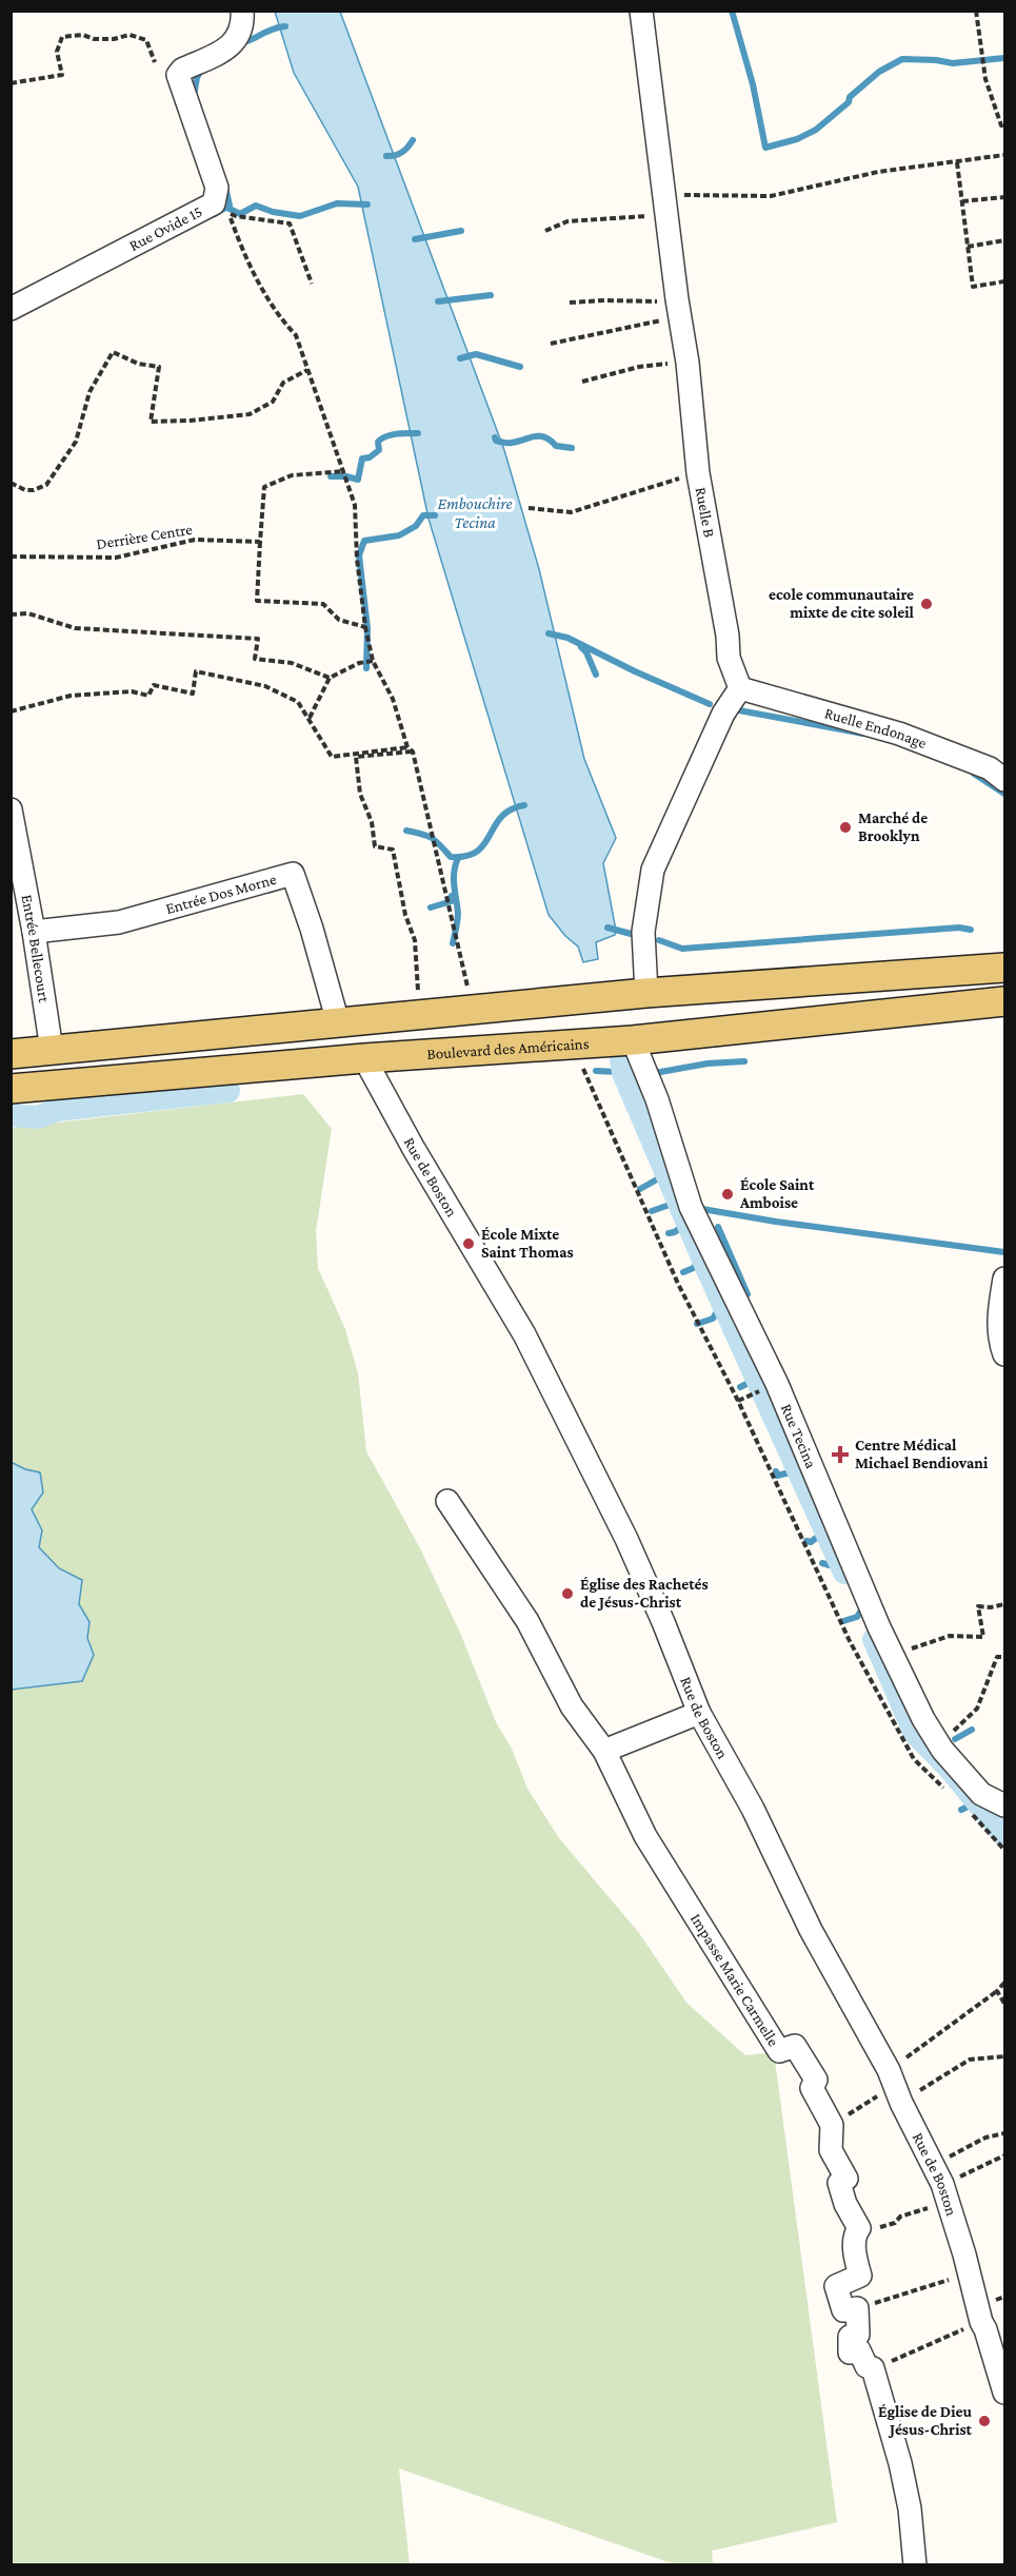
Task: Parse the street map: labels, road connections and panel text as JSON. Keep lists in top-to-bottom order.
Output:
{
  "streets": {
    "main road": ["Boulevard des Américains"],
    "street": [
      "Rue Ovide 15",
      "Ruelle B",
      "Ruelle Endonage",
      "Entrée Dos Morne",
      "Entrée Bellecourt",
      "Rue de Boston",
      "Rue Tecina",
      "Impasse Marie Carmelle"
    ],
    "path": ["Derrière Centre"]
  },
  "crossings": [
    ["Ruelle B", "Ruelle Endonage"],
    ["Entrée Dos Morne", "Entrée Bellecourt"],
    ["Boulevard des Américains", "Rue de Boston"],
    ["Boulevard des Américains", "Rue Tecina"]
  ],
  "water": ["Embouchire Tecina"],
  "places": {
    "other": [
      "ecole communautaire mixte de cite soleil",
      "Marché de Brooklyn",
      "École Saint Amboise",
      "École Mixte Saint Thomas",
      "Église des Rachetés de Jésus-Christ",
      "Église de Dieu Jésus-Christ"
    ],
    "health": ["Centre Médical Michael Bendiovani"]
  }
}
